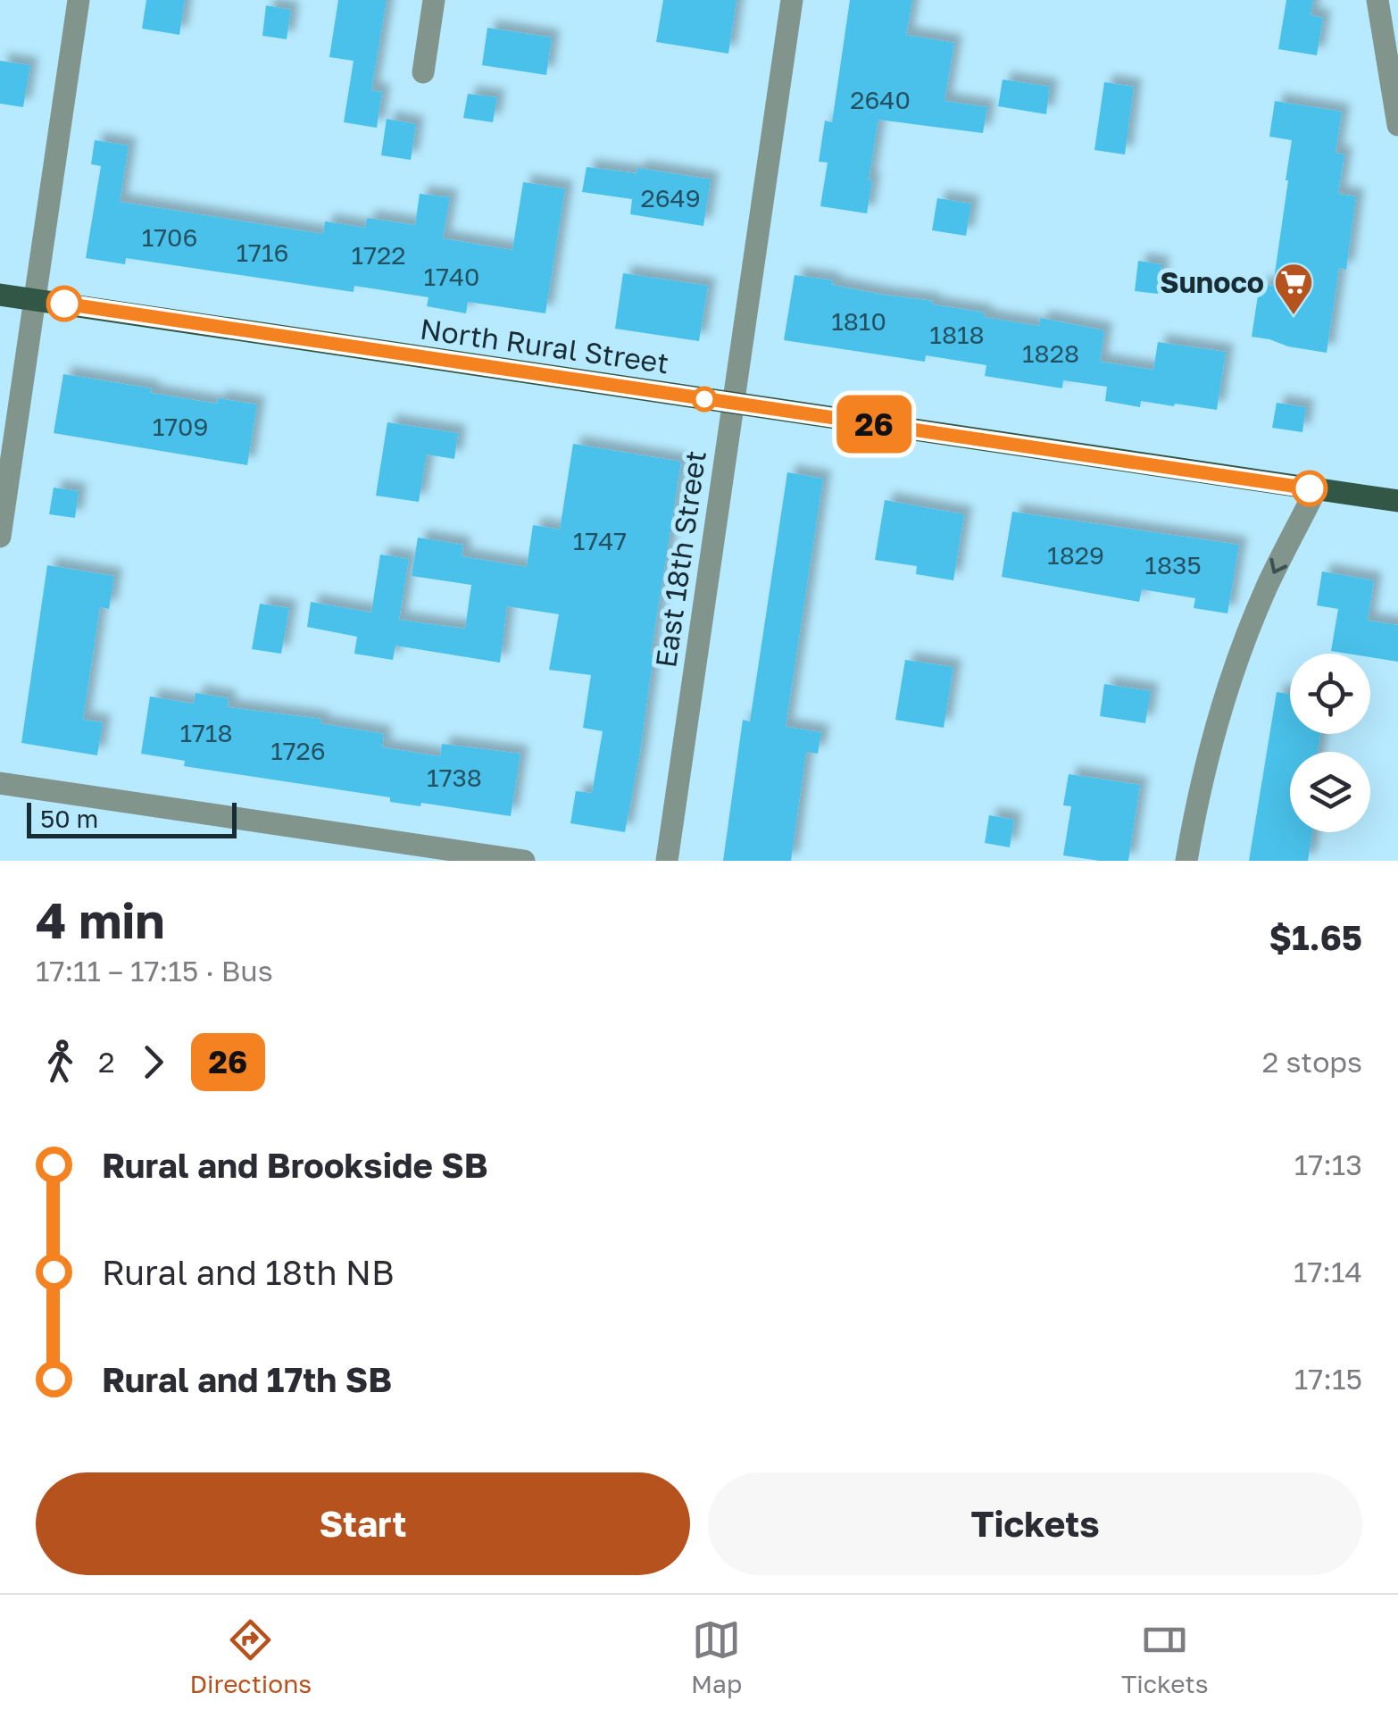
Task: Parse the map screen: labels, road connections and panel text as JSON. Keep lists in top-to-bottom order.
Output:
{
  "streets": {
    "main road": ["North Rural Street"],
    "street": ["East 18th Street"]
  },
  "crossings": [
    ["North Rural Street", "East 18th Street"]
  ],
  "places": {
    "supermarket": ["Sunoco"]
  },
  "lines": ["bus line 26"],
  "house_numbers": [
    "2640",
    "2649",
    "1706",
    "1716",
    "1722",
    "1740",
    "1810",
    "1818",
    "1828",
    "1709",
    "1747",
    "1829",
    "1835",
    "1718",
    "1726",
    "1738"
  ],
  "scale_bar": "50 m",
  "page": {
    "on_map": "26",
    "scale": "50 m",
    "heading": ["4 min", "17:11 – 17:15 · Bus", "$1.65"],
    "legs": ["2", "26", "2 stops"],
    "list": [
      {
        "name": "Rural and Brookside SB",
        "value": "17:13"
      },
      {
        "name": "Rural and 18th NB",
        "value": "17:14"
      },
      {
        "name": "Rural and 17th SB",
        "value": "17:15"
      }
    ],
    "buttons": ["Start", "Tickets"],
    "tabs": ["Directions", "Map", "Tickets"]
  }
}
